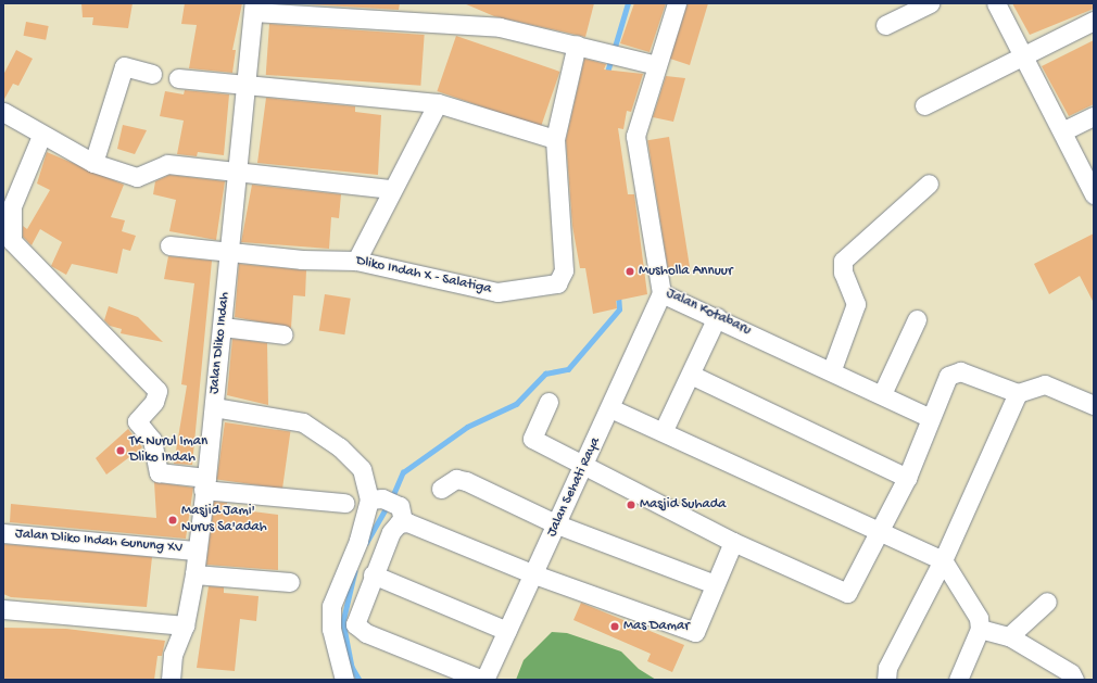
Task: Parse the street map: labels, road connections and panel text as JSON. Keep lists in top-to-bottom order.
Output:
{
  "streets": {
    "street": [
      "Dliko Indah X - Salatiga",
      "Jalan Kotabaru",
      "Jalan Dliko Indah",
      "Jalan Sehati Raya",
      "Jalan Dliko Indah Gunung XV"
    ]
  },
  "crossings": [
    ["Dliko Indah X - Salatiga", "Jalan Dliko Indah"],
    ["Jalan Kotabaru", "Jalan Sehati Raya"],
    ["Jalan Dliko Indah", "Jalan Dliko Indah Gunung XV"]
  ],
  "places": [
    "Musholla Annuur",
    "TK Nurul Iman Dliko Indah",
    "Masjid Suhada",
    "Masjid Jami' Nurus Sa'adah",
    "Mas Damar"
  ]
}
